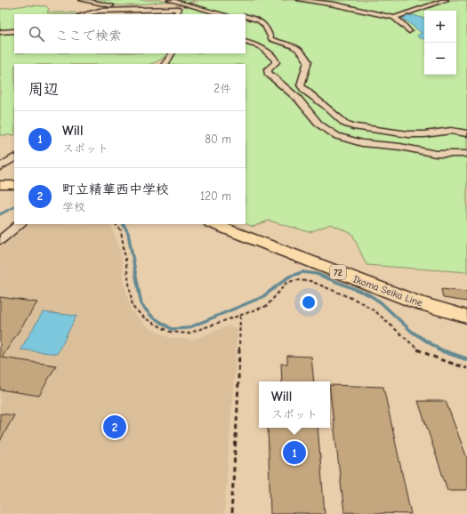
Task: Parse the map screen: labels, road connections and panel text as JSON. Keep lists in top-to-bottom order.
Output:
{
  "streets": {
    "main road": ["72", "Ikoma Seika Line"]
  },
  "page": {
    "map_buttons": ["+", "−"],
    "search": "ここで検索",
    "heading": ["周辺", "2件"],
    "list": [
      {
        "mark": "1",
        "name": "Will",
        "note": "スポット",
        "value": "80 m"
      },
      {
        "mark": "2",
        "name": "町立精華西中学校",
        "note": "学校",
        "value": "120 m"
      }
    ],
    "popup": ["Will", "スポット"],
    "pins": ["2", "1"]
  }
}
